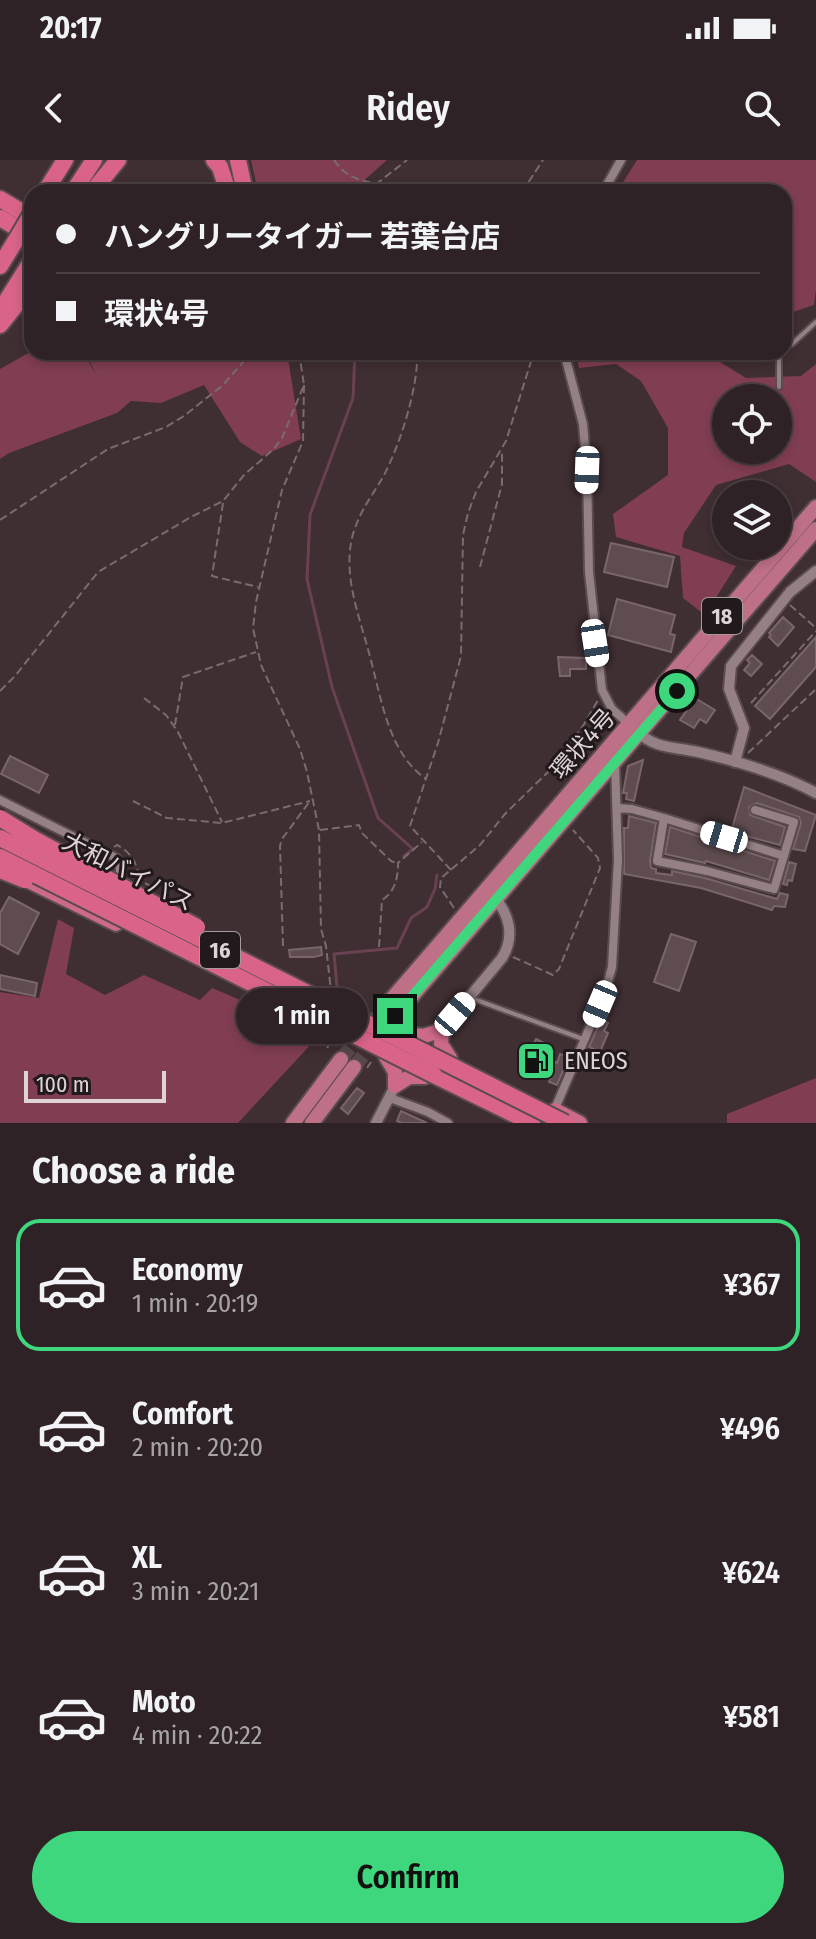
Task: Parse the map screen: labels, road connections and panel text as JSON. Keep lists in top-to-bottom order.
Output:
{
  "streets": {
    "highway": ["大和バイパス", "16"],
    "main road": ["18", "環状4号"]
  },
  "crossings": [
    ["大和バイパス", "16"]
  ],
  "places": {
    "fuel station": ["ENEOS"]
  },
  "scale_bar": "100 m",
  "page": {
    "status": "20:17",
    "header": "Ridey",
    "banner": ["ハングリータイガー 若葉台店", "環状4号"],
    "bubble": "1 min",
    "scale": "100 m",
    "heading": "Choose a ride",
    "list": [
      {
        "name": "Economy",
        "note": "1 min · 20:19",
        "value": "¥367"
      },
      {
        "name": "Comfort",
        "note": "2 min · 20:20",
        "value": "¥496"
      },
      {
        "name": "XL",
        "note": "3 min · 20:21",
        "value": "¥624"
      },
      {
        "name": "Moto",
        "note": "4 min · 20:22",
        "value": "¥581"
      }
    ],
    "buttons": "Confirm"
  }
}
